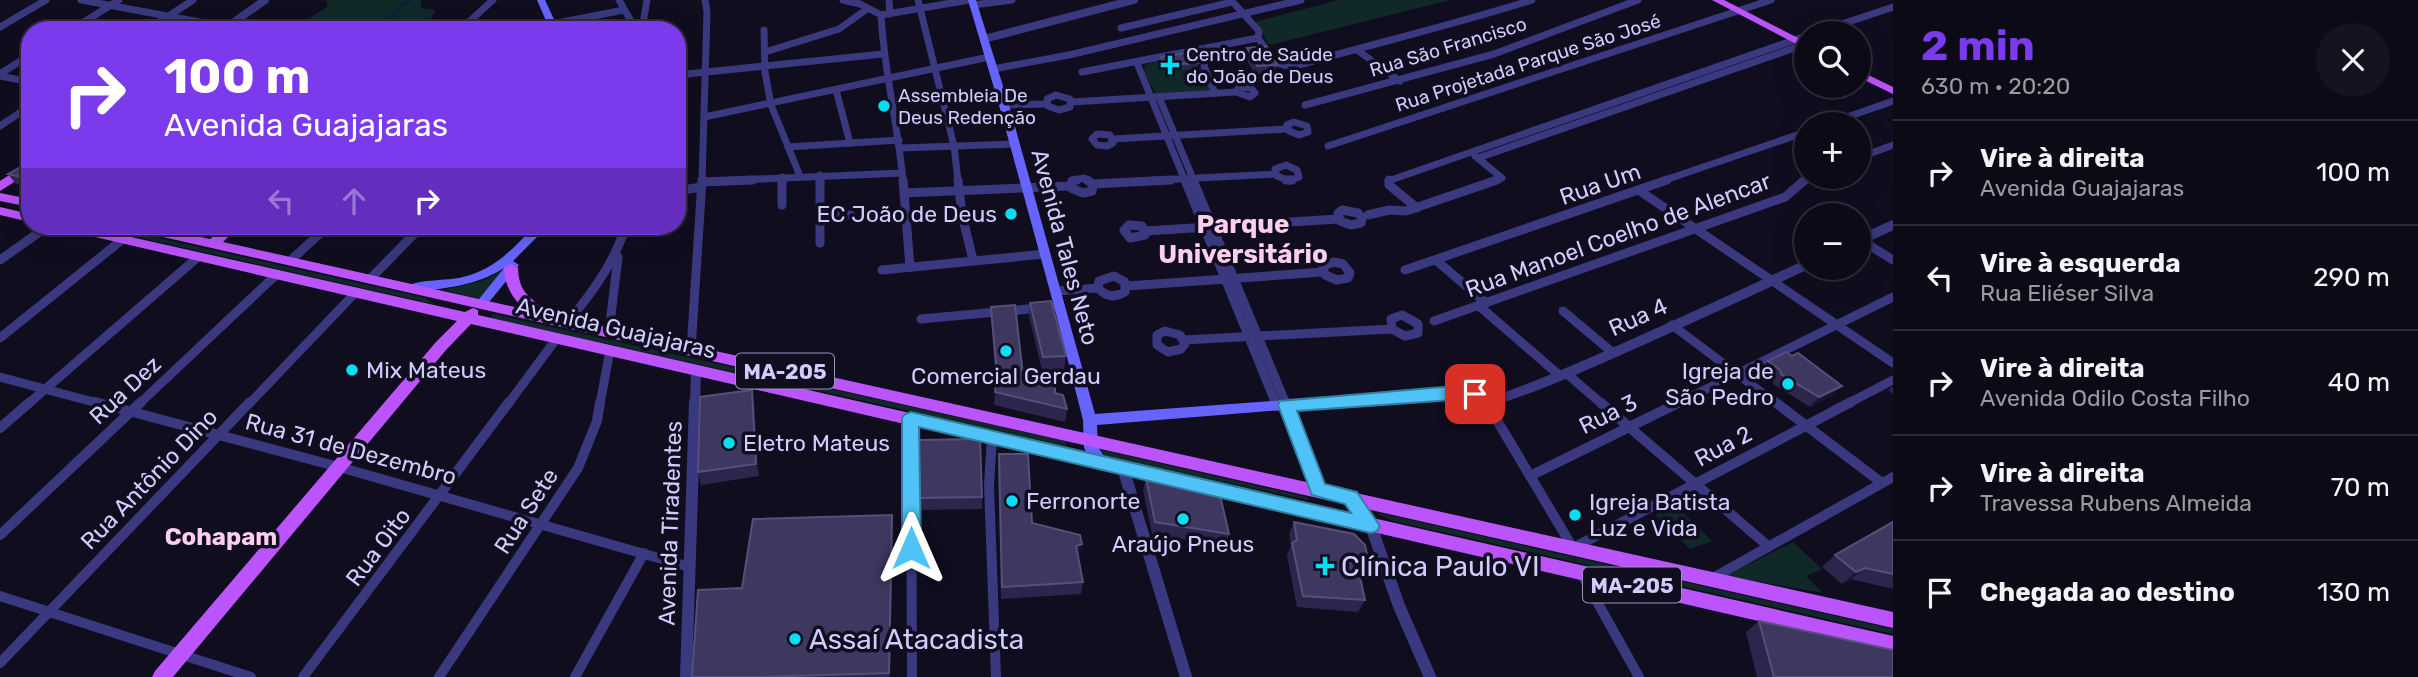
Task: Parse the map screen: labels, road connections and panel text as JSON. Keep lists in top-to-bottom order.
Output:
{
  "streets": {
    "main road": ["Avenida Tales Neto", "Avenida Guajajaras", "MA-205"],
    "street": [
      "Rua São Francisco",
      "Rua Projetada Parque São José",
      "Rua Um",
      "Rua Manoel Coelho de Alencar",
      "Rua 4",
      "Rua Dez",
      "Rua 3",
      "Rua 2",
      "Rua 31 de Dezembro",
      "Rua Antônio Dino",
      "Rua Sete",
      "Avenida Tiradentes",
      "Rua Oito"
    ]
  },
  "crossings": [
    ["Avenida Tales Neto", "Avenida Guajajaras"],
    ["Avenida Guajajaras", "Rua Dez"],
    ["Avenida Guajajaras", "Rua 2"],
    ["Avenida Guajajaras", "Rua Antônio Dino"],
    ["Avenida Guajajaras", "Rua Sete"],
    ["Avenida Guajajaras", "Avenida Tiradentes"],
    ["Avenida Guajajaras", "Rua Oito"],
    ["Rua Dez", "Rua 31 de Dezembro"],
    ["Rua 31 de Dezembro", "Rua Antônio Dino"],
    ["Rua 31 de Dezembro", "Rua Sete"],
    ["Rua 31 de Dezembro", "Avenida Tiradentes"],
    ["Rua 31 de Dezembro", "Rua Oito"]
  ],
  "districts": ["Parque Universitário", "Cohapam"],
  "places": {
    "health": ["Centro de Saúde do João de Deus", "Clínica Paulo VI"],
    "other": [
      "Assembleia De Deus Redenção",
      "EC João de Deus",
      "Comercial Gerdau",
      "Mix Mateus",
      "Igreja de São Pedro",
      "Eletro Mateus",
      "Ferronorte",
      "Igreja Batista Luz e Vida",
      "Araújo Pneus",
      "Assaí Atacadista"
    ]
  },
  "page": {
    "heading": ["2 min", "630 m · 20:20"],
    "map_buttons": ["+", "−"],
    "turn": ["100 m", "Avenida Guajajaras"],
    "list": [
      {
        "name": "Vire à direita",
        "note": "Avenida Guajajaras",
        "value": "100 m"
      },
      {
        "name": "Vire à esquerda",
        "note": "Rua Eliéser Silva",
        "value": "290 m"
      },
      {
        "name": "Vire à direita",
        "note": "Avenida Odilo Costa Filho",
        "value": "40 m"
      },
      {
        "name": "Vire à direita",
        "note": "Travessa Rubens Almeida",
        "value": "70 m"
      },
      {
        "name": "Chegada ao destino",
        "value": "130 m"
      }
    ]
  }
}
